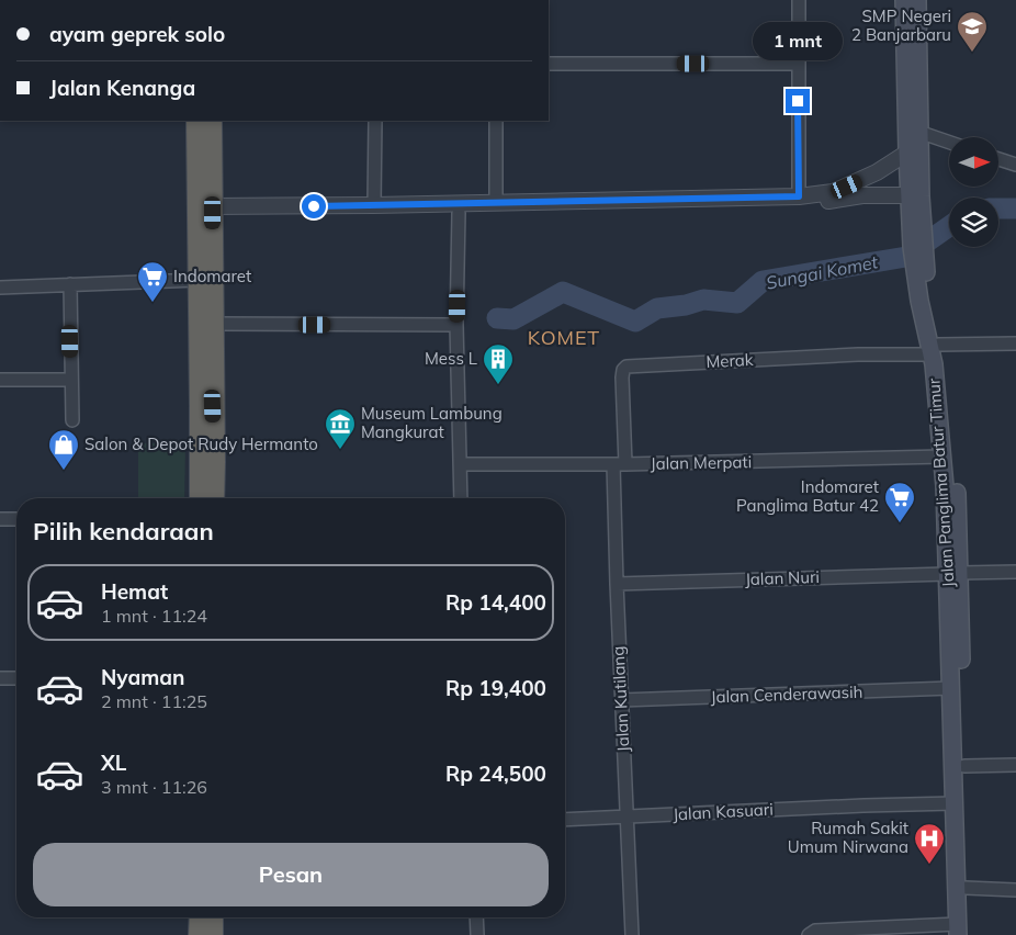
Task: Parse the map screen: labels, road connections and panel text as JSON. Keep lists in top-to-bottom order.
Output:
{
  "streets": {
    "main road": ["Jalan Panglima Batur Timur"],
    "street": [
      "Merak",
      "Jalan Merpati",
      "Jalan Nuri",
      "Jalan Cenderawasih",
      "Jalan Kutilang",
      "Jalan Kasuari"
    ]
  },
  "crossings": [
    ["Merak", "Jalan Merpati"],
    ["Merak", "Jalan Panglima Batur Timur"],
    ["Merak", "Jalan Kutilang"],
    ["Jalan Merpati", "Jalan Panglima Batur Timur"],
    ["Jalan Merpati", "Jalan Kutilang"],
    ["Jalan Panglima Batur Timur", "Jalan Nuri"],
    ["Jalan Panglima Batur Timur", "Jalan Cenderawasih"],
    ["Jalan Panglima Batur Timur", "Jalan Kasuari"],
    ["Jalan Nuri", "Jalan Kutilang"],
    ["Jalan Cenderawasih", "Jalan Kutilang"],
    ["Jalan Kutilang", "Jalan Kasuari"]
  ],
  "districts": ["KOMET"],
  "water": ["Sungai Komet"],
  "places": {
    "school or university": ["SMP Negeri 2 Banjarbaru"],
    "supermarket": ["Indomaret", "Indomaret Panglima Batur 42"],
    "building": ["Mess L"],
    "museum": ["Museum Lambung Mangkurat"],
    "shop": ["Salon & Depot Rudy Hermanto"],
    "hospital": ["Rumah Sakit Umum Nirwana"]
  },
  "north": "right",
  "page": {
    "banner": ["ayam geprek solo", "Jalan Kenanga"],
    "bubble": "1 mnt",
    "heading": "Pilih kendaraan",
    "list": [
      {
        "name": "Hemat",
        "note": "1 mnt · 11:24",
        "value": "Rp 14,400"
      },
      {
        "name": "Nyaman",
        "note": "2 mnt · 11:25",
        "value": "Rp 19,400"
      },
      {
        "name": "XL",
        "note": "3 mnt · 11:26",
        "value": "Rp 24,500"
      }
    ],
    "buttons": "Pesan"
  }
}
